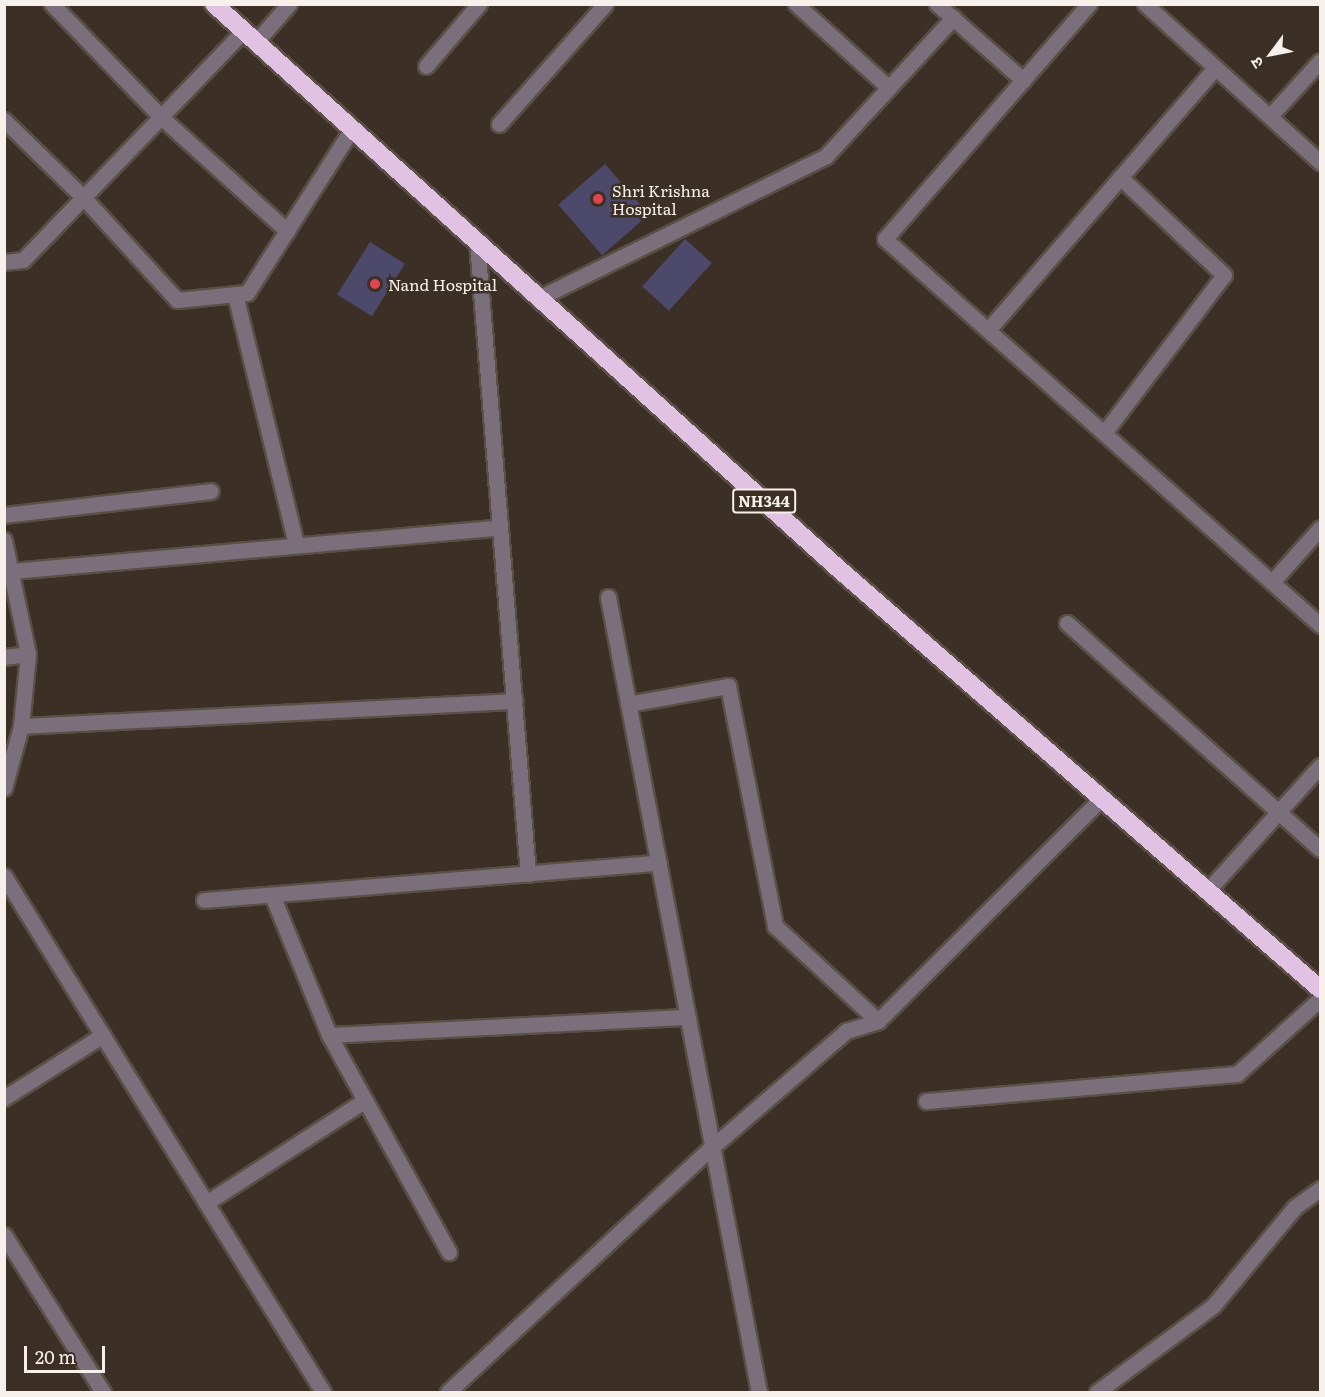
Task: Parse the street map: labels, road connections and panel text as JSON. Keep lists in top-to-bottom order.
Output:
{
  "streets": {
    "highway": ["NH344"]
  },
  "places": ["Shri Krishna Hospital", "Nand Hospital"],
  "scale_bar": "20 m",
  "north": "bottom left"
}
